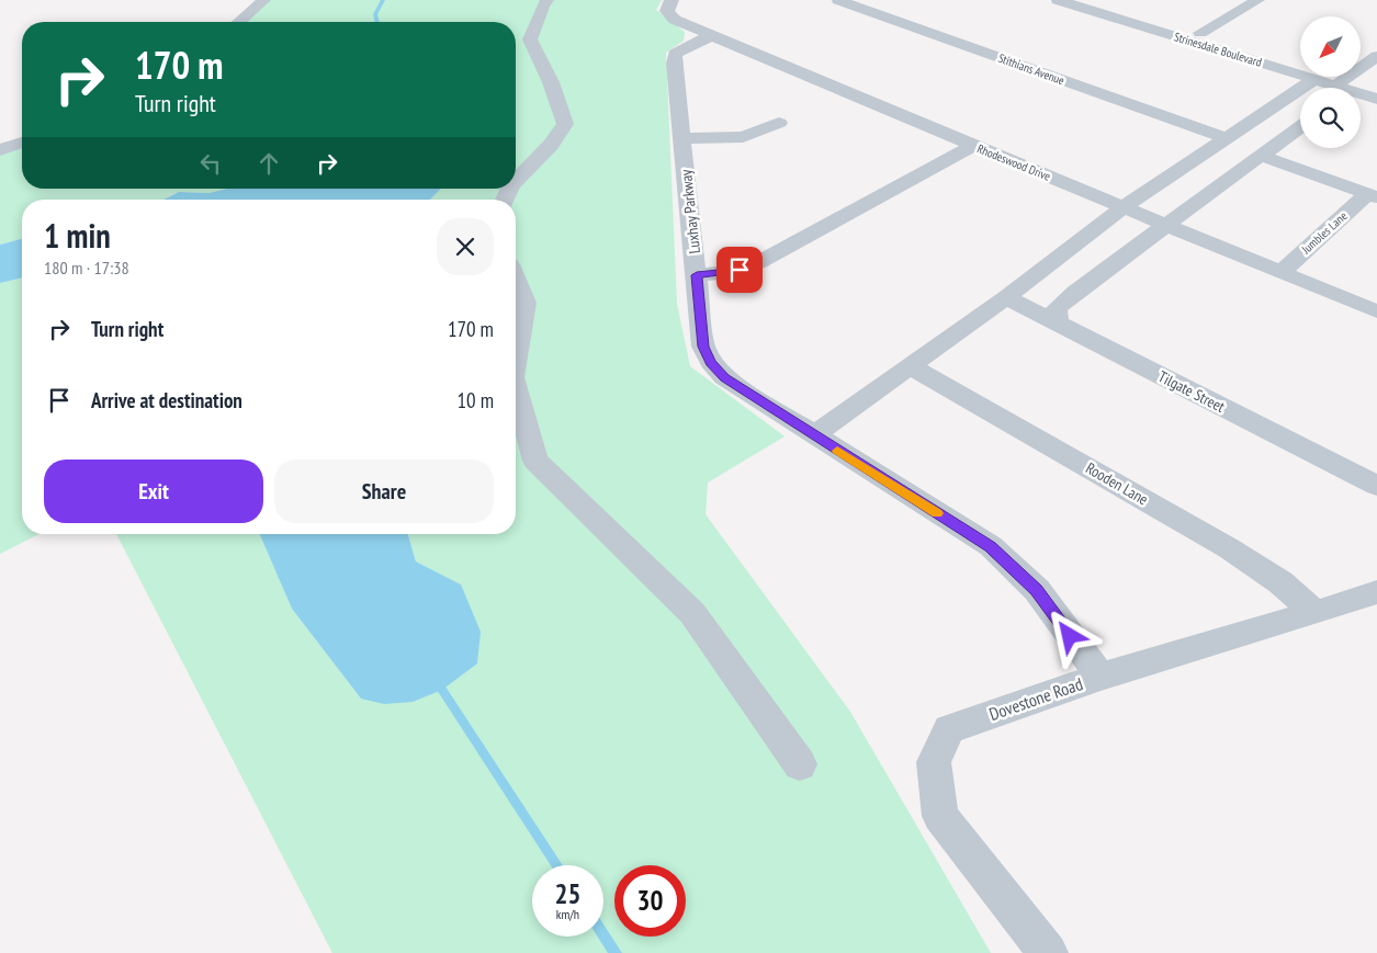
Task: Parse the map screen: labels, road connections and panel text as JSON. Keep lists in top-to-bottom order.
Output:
{
  "streets": {
    "street": [
      "Strinesdale Boulevard",
      "Stithians Avenue",
      "Rhodeswood Drive",
      "Luxhay Parkway",
      "Jumbles Lane",
      "Tilgate Street",
      "Rooden Lane",
      "Dovestone Road"
    ]
  },
  "crossings": [
    ["Rhodeswood Drive", "Luxhay Parkway"],
    ["Rhodeswood Drive", "Jumbles Lane"],
    ["Luxhay Parkway", "Dovestone Road"],
    ["Rooden Lane", "Dovestone Road"]
  ],
  "north": "bottom left",
  "page": {
    "turn": ["170 m", "Turn right"],
    "heading": ["1 min", "180 m · 17:38"],
    "list": [
      {
        "name": "Turn right",
        "value": "170 m"
      },
      {
        "name": "Arrive at destination",
        "value": "10 m"
      }
    ],
    "buttons": ["Exit", "Share"],
    "speed": "25 km/h",
    "limit": "30"
  }
}
